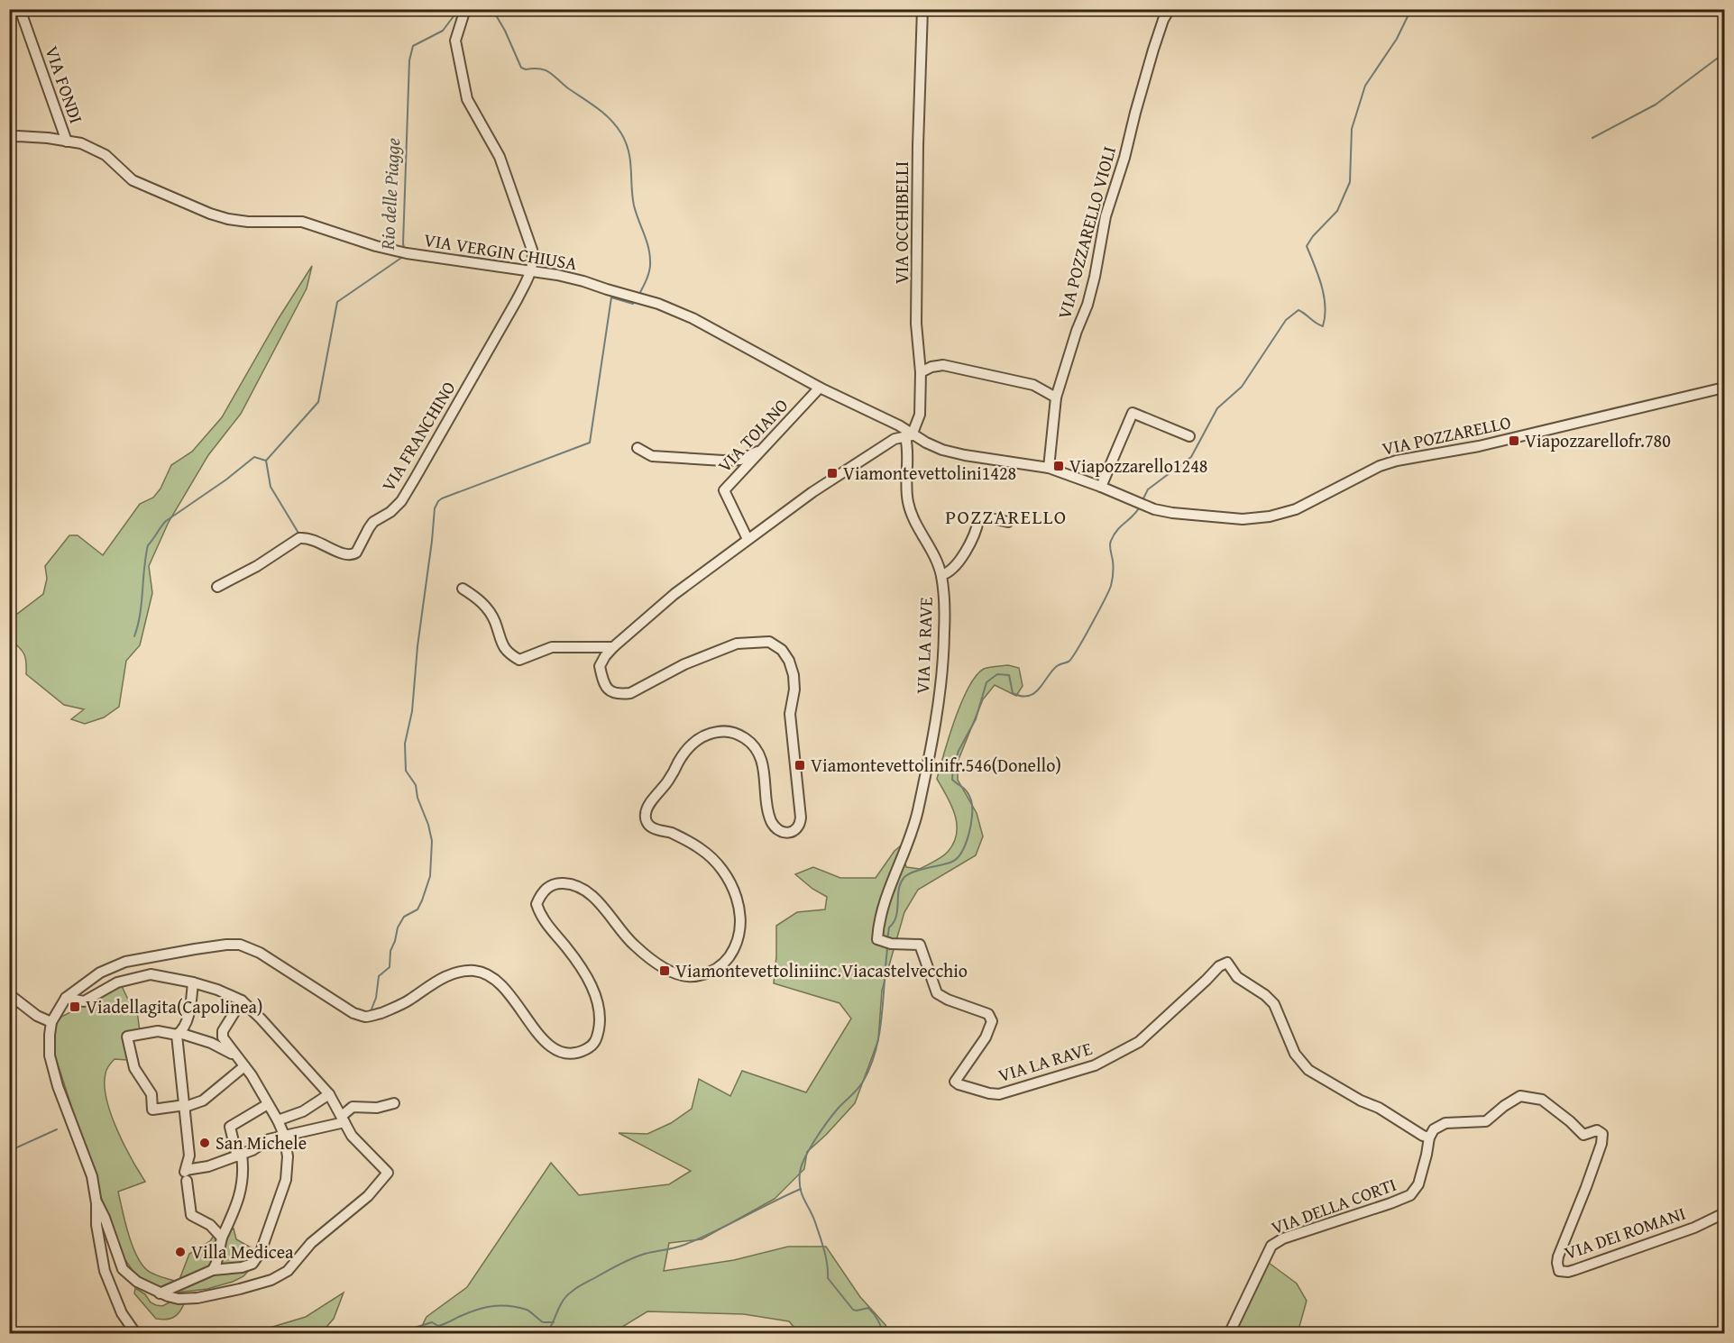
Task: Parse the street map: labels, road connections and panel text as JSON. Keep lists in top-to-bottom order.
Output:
{
  "streets": {
    "street": [
      "VIA FONDI",
      "VIA OCCHIBELLI",
      "VIA POZZARELLO VIOLI",
      "VIA VERGIN CHIUSA",
      "VIA TOIANO",
      "VIA POZZARELLO",
      "VIA FRANCHINO",
      "VIA LA RAVE",
      "VIA DELLA CORTI",
      "VIA DEI ROMANI"
    ]
  },
  "crossings": [
    ["VIA FONDI", "VIA VERGIN CHIUSA"],
    ["VIA OCCHIBELLI", "VIA VERGIN CHIUSA"],
    ["VIA OCCHIBELLI", "VIA LA RAVE"],
    ["VIA POZZARELLO VIOLI", "VIA VERGIN CHIUSA"],
    ["VIA POZZARELLO VIOLI", "VIA POZZARELLO"],
    ["VIA VERGIN CHIUSA", "VIA TOIANO"],
    ["VIA VERGIN CHIUSA", "VIA POZZARELLO"],
    ["VIA VERGIN CHIUSA", "VIA FRANCHINO"],
    ["VIA VERGIN CHIUSA", "VIA LA RAVE"],
    ["VIA LA RAVE", "VIA DELLA CORTI"],
    ["VIA LA RAVE", "VIA DEI ROMANI"],
    ["VIA DELLA CORTI", "VIA DEI ROMANI"]
  ],
  "districts": ["POZZARELLO"],
  "water": ["Rio delle Piagge"],
  "places": {
    "transit": [
      "Viapozzarellofr.780",
      "Viapozzarello1248",
      "Viamontevettolini1428",
      "Viamontevettolinifr.546(Donello)",
      "Viamontevettoliniinc.Viacastelvecchio",
      "Viadellagita(Capolinea)"
    ],
    "other": ["San Michele", "Villa Medicea"]
  }
}
